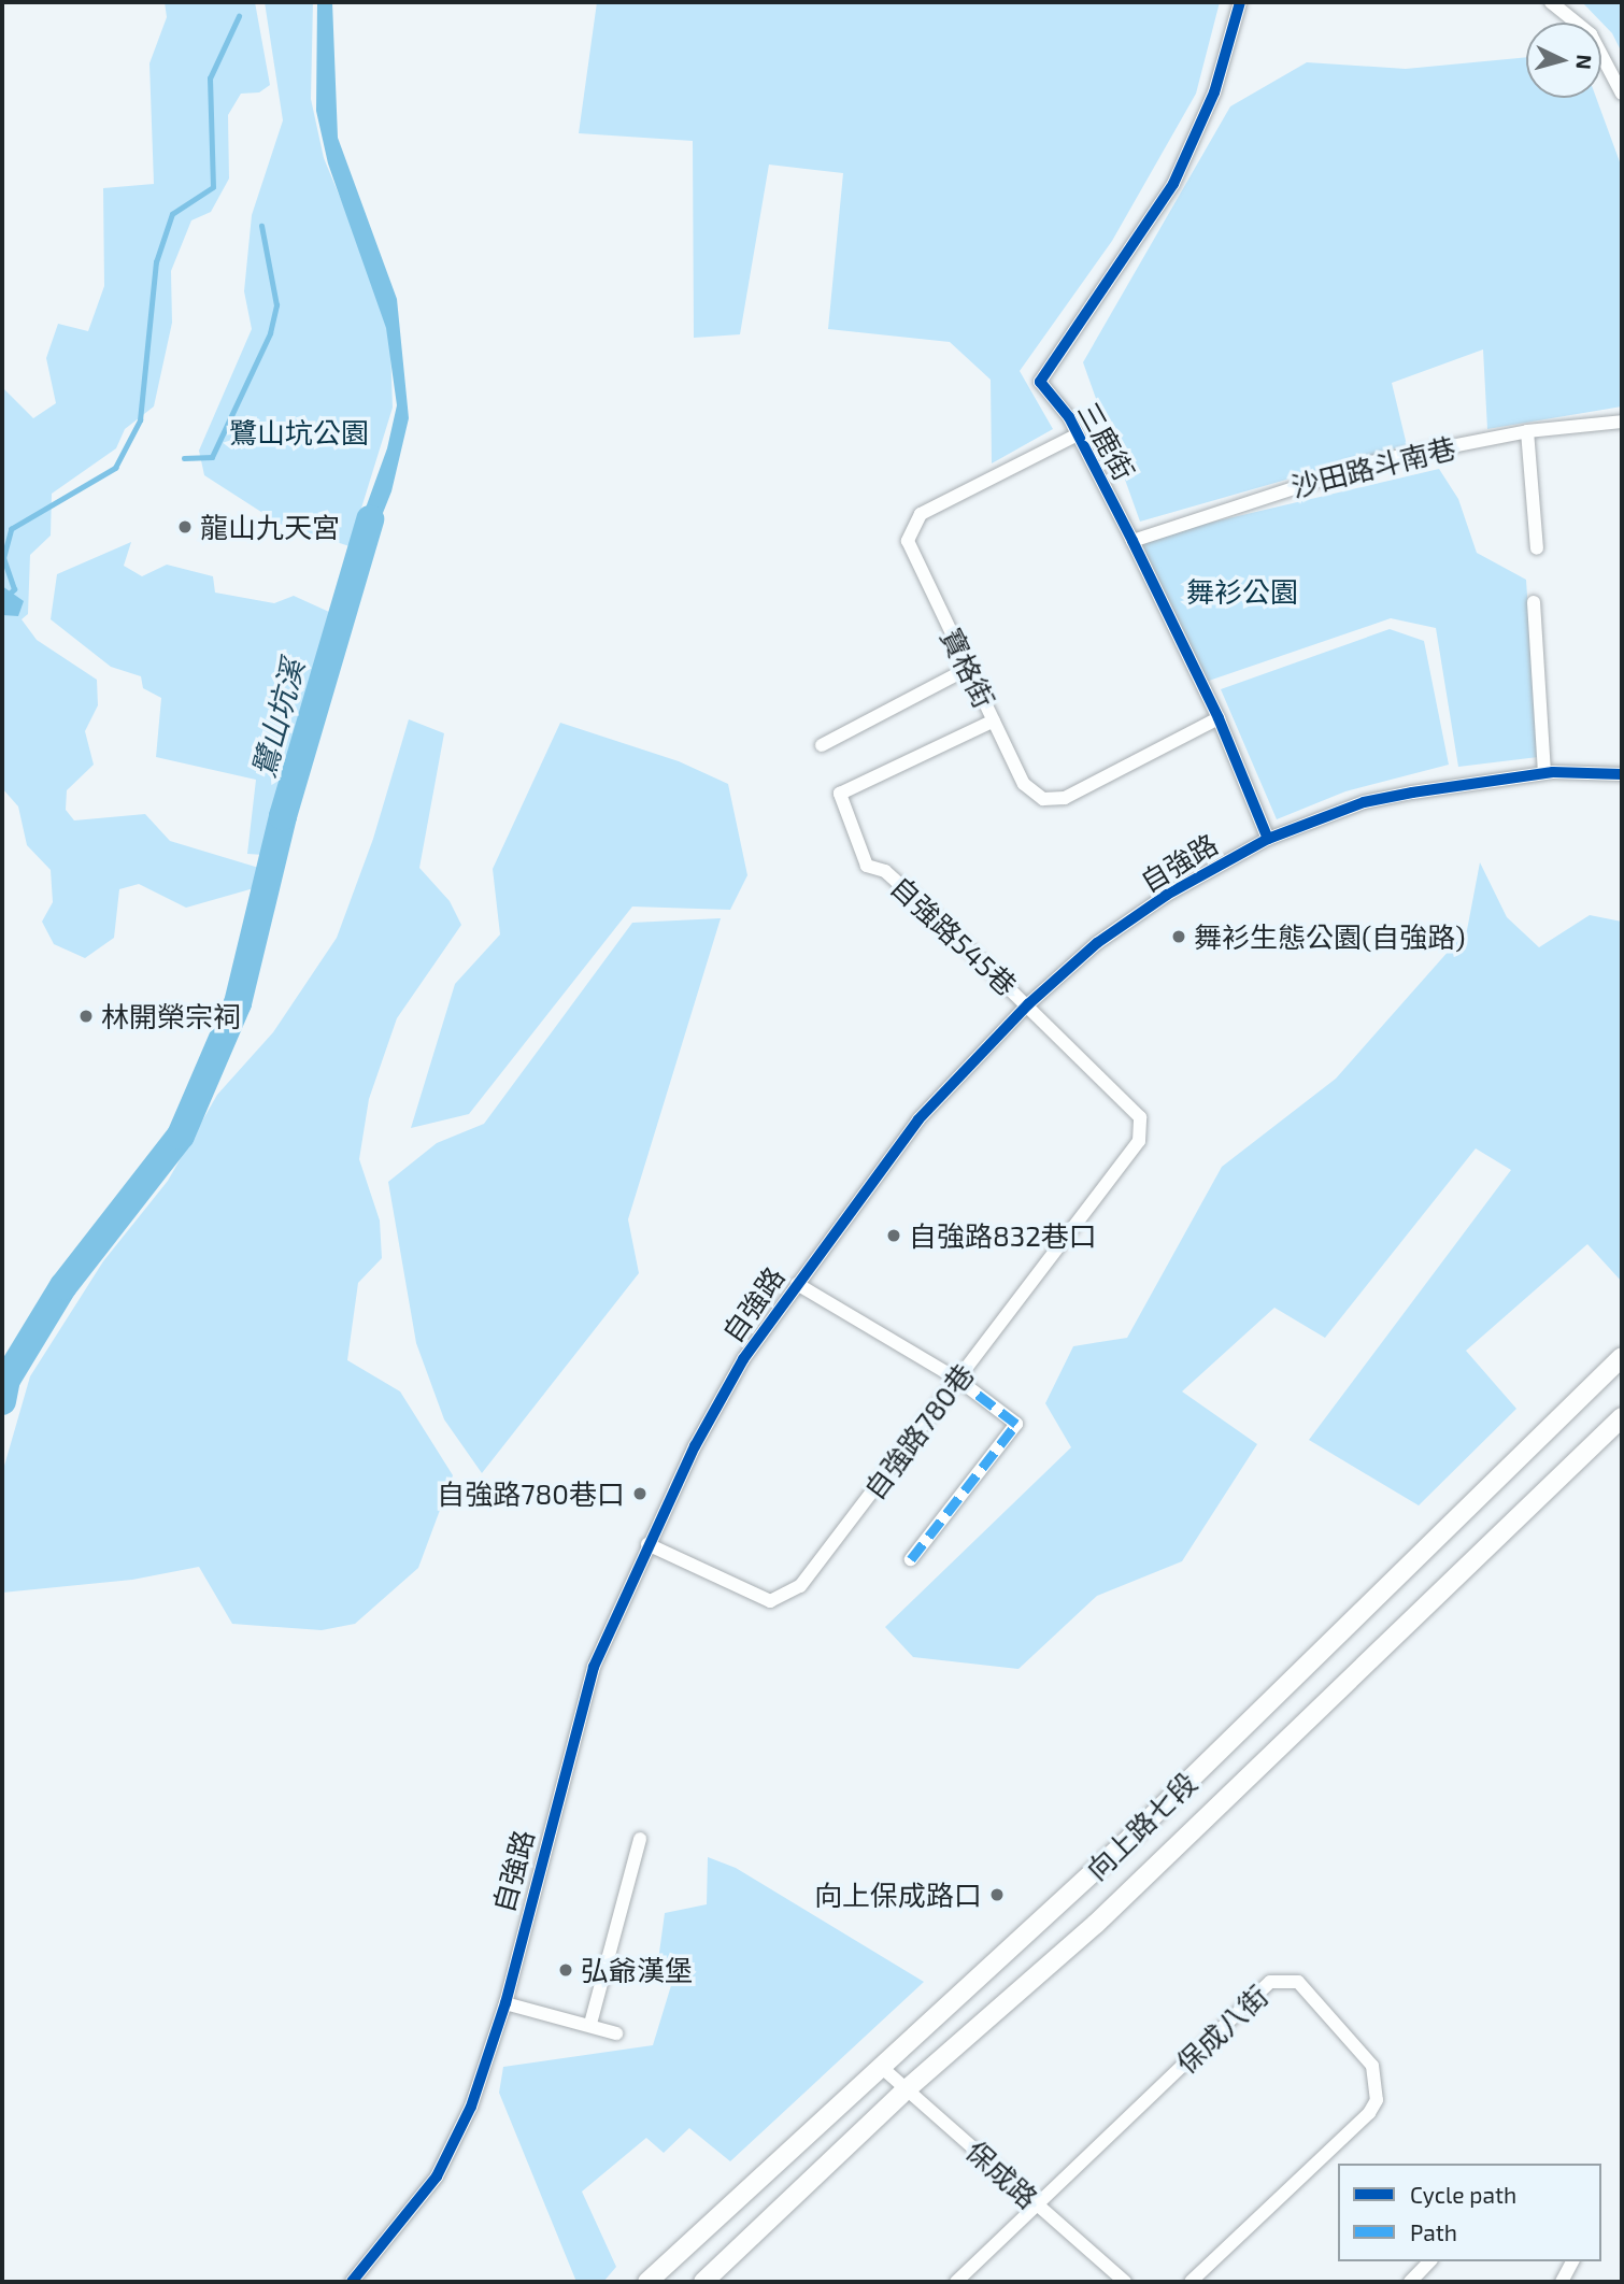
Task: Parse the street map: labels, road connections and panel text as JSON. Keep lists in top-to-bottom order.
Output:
{
  "streets": {
    "main road": ["向上路七段"],
    "street": [
      "三鹿街",
      "沙田路斗南巷",
      "寶格街",
      "自強路",
      "自強路545巷",
      "自強路780巷",
      "保成八街",
      "保成路"
    ]
  },
  "crossings": [
    ["三鹿街", "沙田路斗南巷"],
    ["三鹿街", "寶格街"],
    ["三鹿街", "自強路"],
    ["寶格街", "自強路545巷"],
    ["自強路", "自強路545巷"],
    ["自強路", "自強路780巷"],
    ["自強路545巷", "自強路780巷"],
    ["向上路七段", "保成路"],
    ["保成八街", "保成路"]
  ],
  "water": ["鷺山坑溪"],
  "parks": ["鷺山坑公園", "舞衫公園"],
  "places": [
    "龍山九天宮",
    "舞衫生態公園(自強路)",
    "林開榮宗祠",
    "自強路832巷口",
    "自強路780巷口",
    "向上保成路口",
    "弘爺漢堡"
  ],
  "legend": ["Cycle path", "Path"],
  "north": "right"
}
